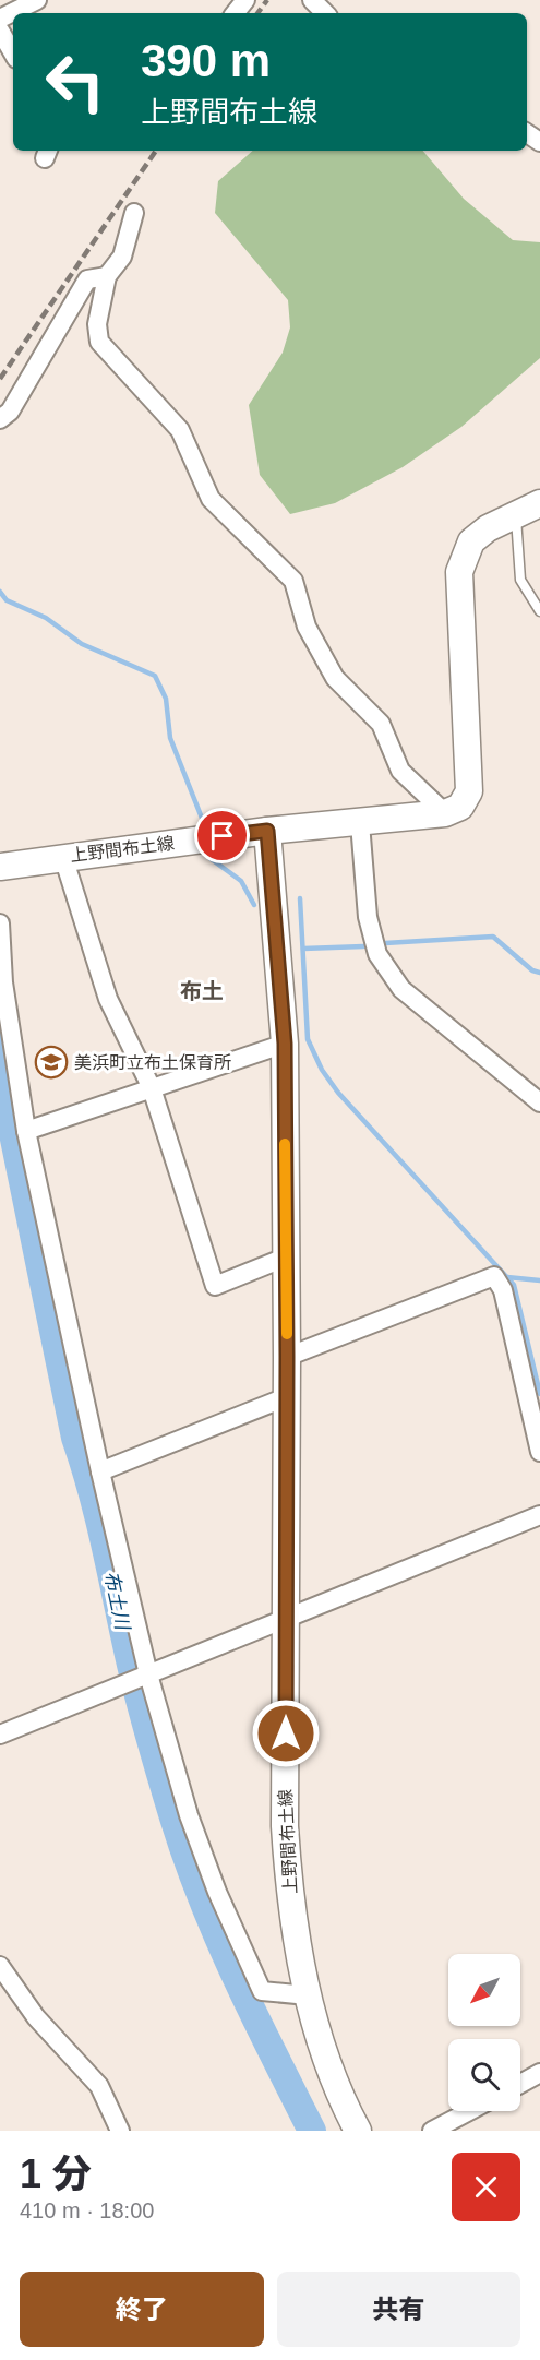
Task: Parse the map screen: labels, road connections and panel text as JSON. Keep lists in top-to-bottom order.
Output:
{
  "streets": {
    "main road": ["上野間布土線"]
  },
  "districts": ["布土"],
  "water": ["布土川"],
  "places": {
    "school or university": ["美浜町立布土保育所"]
  },
  "north": "bottom left",
  "page": {
    "turn": ["390 m", "上野間布土線"],
    "heading": ["1 分", "410 m · 18:00"],
    "buttons": ["終了", "共有"]
  }
}
